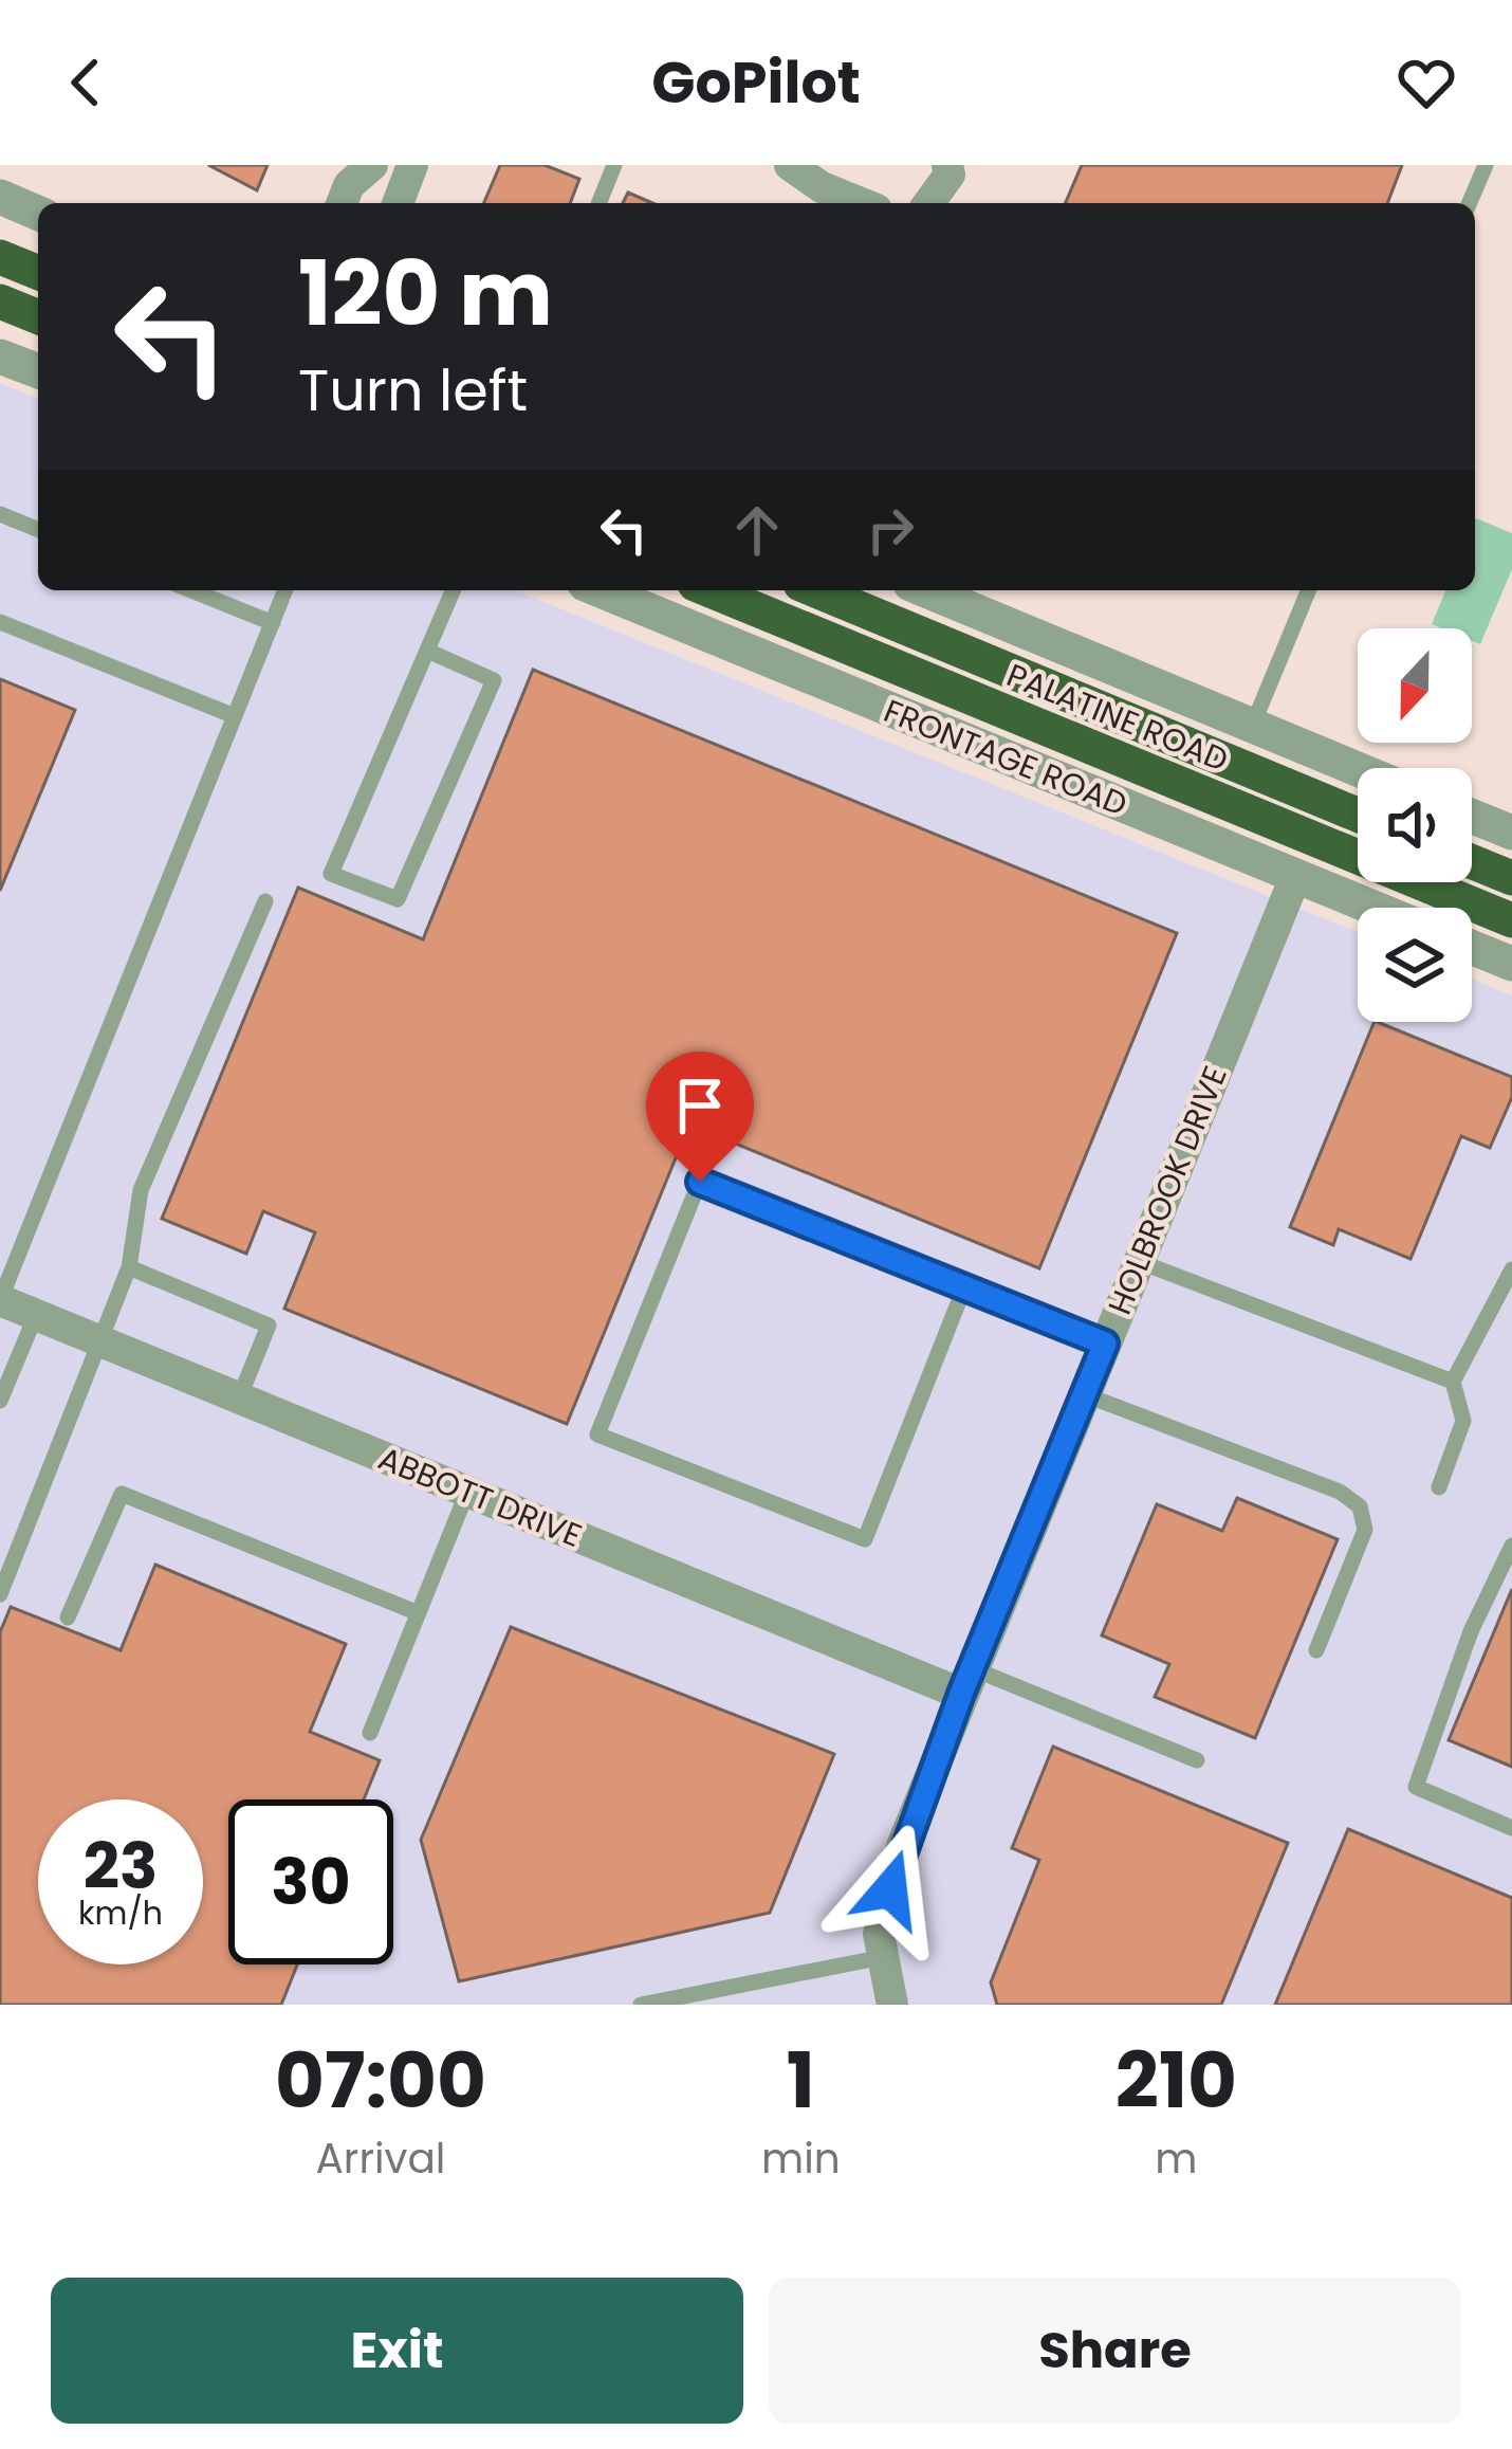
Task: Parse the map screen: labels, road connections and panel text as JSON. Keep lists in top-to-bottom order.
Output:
{
  "streets": {
    "highway": ["PALATINE ROAD"],
    "street": ["FRONTAGE ROAD", "HOLBROOK DRIVE", "ABBOTT DRIVE"]
  },
  "crossings": [
    ["FRONTAGE ROAD", "HOLBROOK DRIVE"],
    ["HOLBROOK DRIVE", "ABBOTT DRIVE"]
  ],
  "north": "bottom",
  "page": {
    "header": "GoPilot",
    "turn": ["120 m", "Turn left"],
    "speed": "23 km/h",
    "limit": "30",
    "eta": [
      "07:00",
      "Arrival",
      "1",
      "min",
      "210",
      "m"
    ],
    "buttons": ["Exit", "Share"]
  }
}
